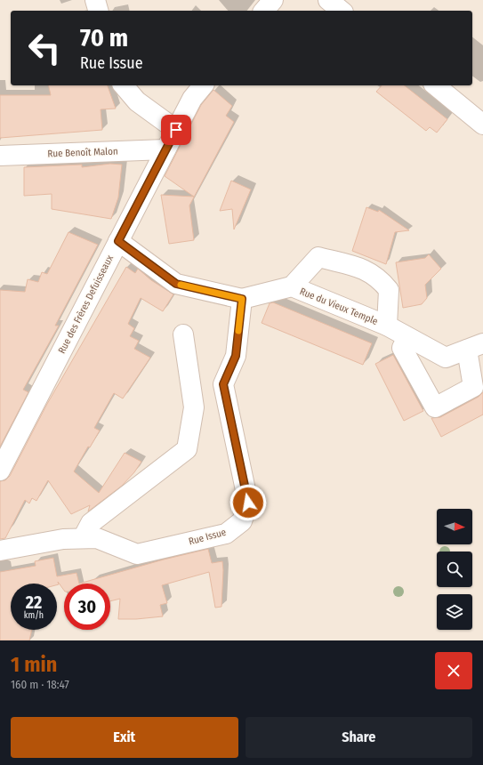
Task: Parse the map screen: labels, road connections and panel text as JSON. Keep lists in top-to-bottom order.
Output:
{
  "streets": {
    "street": [
      "Rue Benoît Malon",
      "Rue des Frères Defuisseaux",
      "Rue du Vieux Temple",
      "Rue Issue"
    ]
  },
  "crossings": [
    ["Rue Benoît Malon", "Rue des Frères Defuisseaux"],
    ["Rue du Vieux Temple", "Rue Issue"]
  ],
  "north": "right",
  "page": {
    "turn": ["70 m", "Rue Issue"],
    "speed": "22 km/h",
    "limit": "30",
    "heading": ["1 min", "160 m · 18:47"],
    "buttons": ["Exit", "Share"]
  }
}
